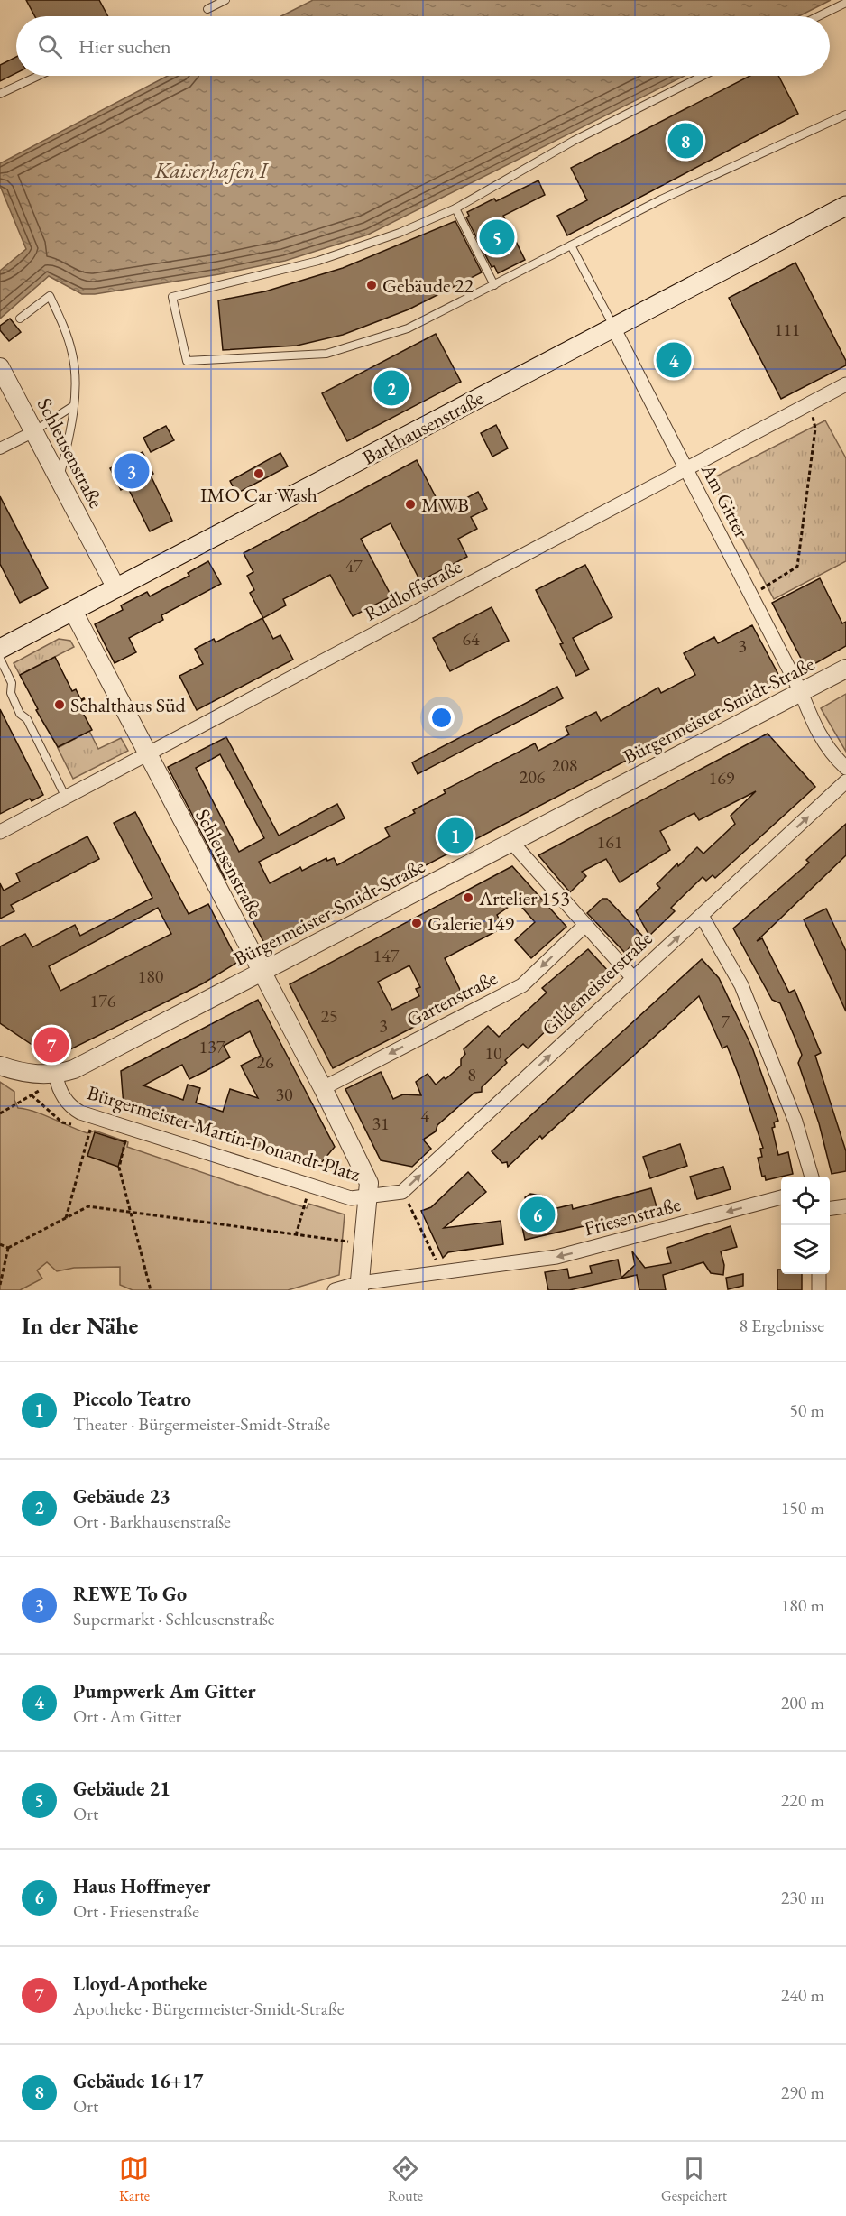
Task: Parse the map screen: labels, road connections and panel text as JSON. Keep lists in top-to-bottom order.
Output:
{
  "streets": {
    "main road": ["Barkhausenstraße"],
    "street": [
      "Schleusenstraße",
      "Am Gitter",
      "Rudloffstraße",
      "Bürgermeister-Smidt-Straße",
      "Gildemeisterstraße",
      "Gartenstraße",
      "Bürgermeister-Martin-Donandt-Platz",
      "Friesenstraße"
    ]
  },
  "crossings": [
    ["Barkhausenstraße", "Schleusenstraße"],
    ["Barkhausenstraße", "Am Gitter"],
    ["Schleusenstraße", "Rudloffstraße"],
    ["Schleusenstraße", "Bürgermeister-Smidt-Straße"],
    ["Schleusenstraße", "Gartenstraße"],
    ["Schleusenstraße", "Bürgermeister-Martin-Donandt-Platz"],
    ["Schleusenstraße", "Friesenstraße"],
    ["Am Gitter", "Rudloffstraße"],
    ["Am Gitter", "Bürgermeister-Smidt-Straße"],
    ["Bürgermeister-Smidt-Straße", "Bürgermeister-Martin-Donandt-Platz"]
  ],
  "one_way": ["Gildemeisterstraße", "Gartenstraße", "Friesenstraße"],
  "water": ["Kaiserhafen I"],
  "places": [
    "Gebäude 22",
    "IMO Car Wash",
    "MWB",
    "Schalthaus Süd",
    "Artelier 153",
    "Galerie 149"
  ],
  "house_numbers": [
    "111",
    "47",
    "64",
    "3",
    "208",
    "206",
    "169",
    "161",
    "147",
    "180",
    "176",
    "25",
    "7",
    "3",
    "137",
    "10",
    "26",
    "8",
    "30",
    "4",
    "31"
  ],
  "page": {
    "search": "Hier suchen",
    "pins": [
      "8",
      "5",
      "4",
      "2",
      "3",
      "1",
      "7",
      "6"
    ],
    "heading": ["In der Nähe", "8 Ergebnisse"],
    "list": [
      {
        "mark": "1",
        "name": "Piccolo Teatro",
        "note": "Theater · Bürgermeister-Smidt-Straße",
        "value": "50 m"
      },
      {
        "mark": "2",
        "name": "Gebäude 23",
        "note": "Ort · Barkhausenstraße",
        "value": "150 m"
      },
      {
        "mark": "3",
        "name": "REWE To Go",
        "note": "Supermarkt · Schleusenstraße",
        "value": "180 m"
      },
      {
        "mark": "4",
        "name": "Pumpwerk Am Gitter",
        "note": "Ort · Am Gitter",
        "value": "200 m"
      },
      {
        "mark": "5",
        "name": "Gebäude 21",
        "note": "Ort",
        "value": "220 m"
      },
      {
        "mark": "6",
        "name": "Haus Hoffmeyer",
        "note": "Ort · Friesenstraße",
        "value": "230 m"
      },
      {
        "mark": "7",
        "name": "Lloyd-Apotheke",
        "note": "Apotheke · Bürgermeister-Smidt-Straße",
        "value": "240 m"
      },
      {
        "mark": "8",
        "name": "Gebäude 16+17",
        "note": "Ort",
        "value": "290 m"
      }
    ],
    "nav": ["Karte", "Route", "Gespeichert"]
  }
}
